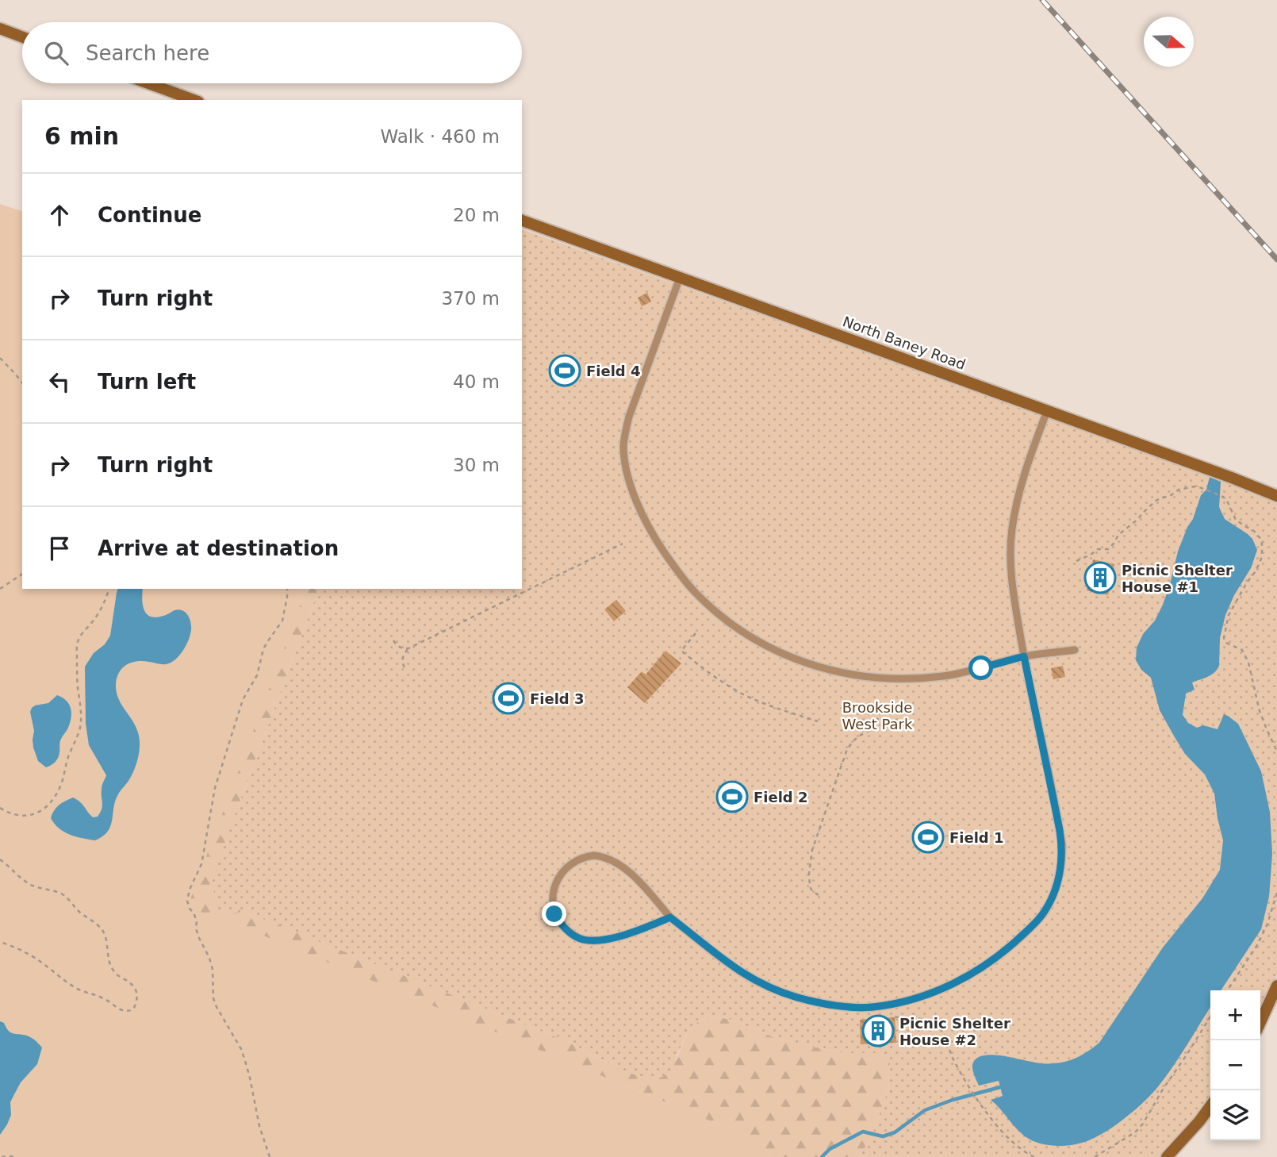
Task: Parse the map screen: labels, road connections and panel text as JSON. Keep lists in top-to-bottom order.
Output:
{
  "streets": {
    "street": ["North Baney Road"]
  },
  "parks": ["Brookside West Park"],
  "places": {
    "sports": [
      "Field 4",
      "Field 3",
      "Field 2",
      "Field 1"
    ],
    "building": ["Picnic Shelter House #1", "Picnic Shelter House #2"]
  },
  "north": "right",
  "page": {
    "search": "Search here",
    "heading": ["6 min", "Walk · 460 m"],
    "list": [
      ["Continue", "20 m"],
      ["Turn right", "370 m"],
      ["Turn left", "40 m"],
      ["Turn right", "30 m"],
      "Arrive at destination"
    ],
    "map_buttons": ["+", "−"]
  }
}
